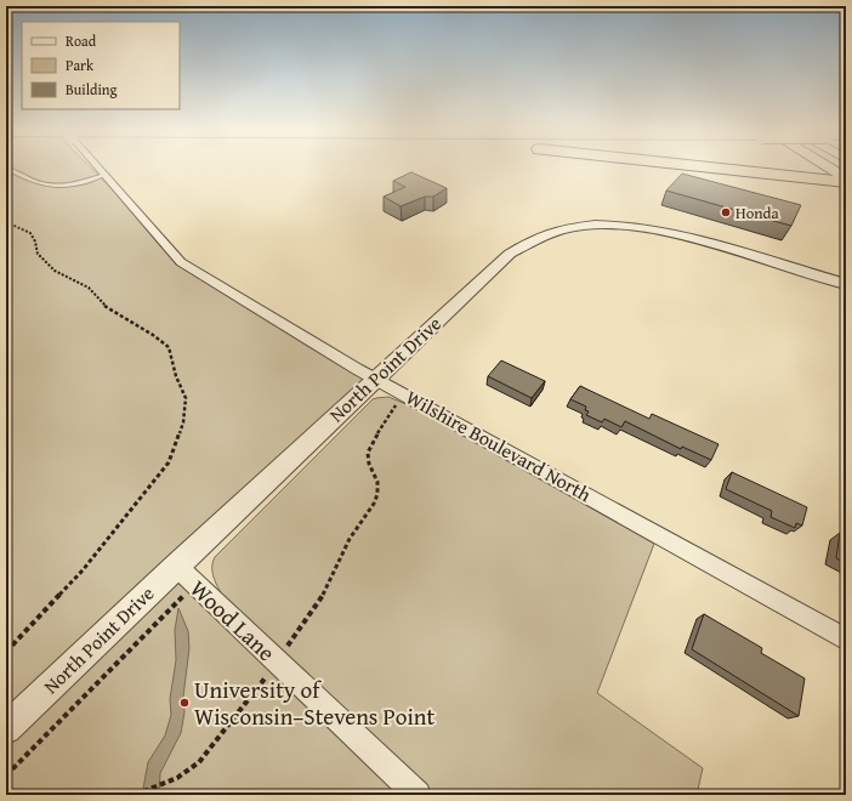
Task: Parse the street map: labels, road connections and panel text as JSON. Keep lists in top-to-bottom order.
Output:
{
  "streets": {
    "street": ["North Point Drive", "Wilshire Boulevard North", "Wood Lane"]
  },
  "crossings": [
    ["North Point Drive", "Wilshire Boulevard North"],
    ["North Point Drive", "Wood Lane"]
  ],
  "places": ["Honda", "University of Wisconsin–Stevens Point"],
  "legend": ["Road", "Park", "Building"]
}
